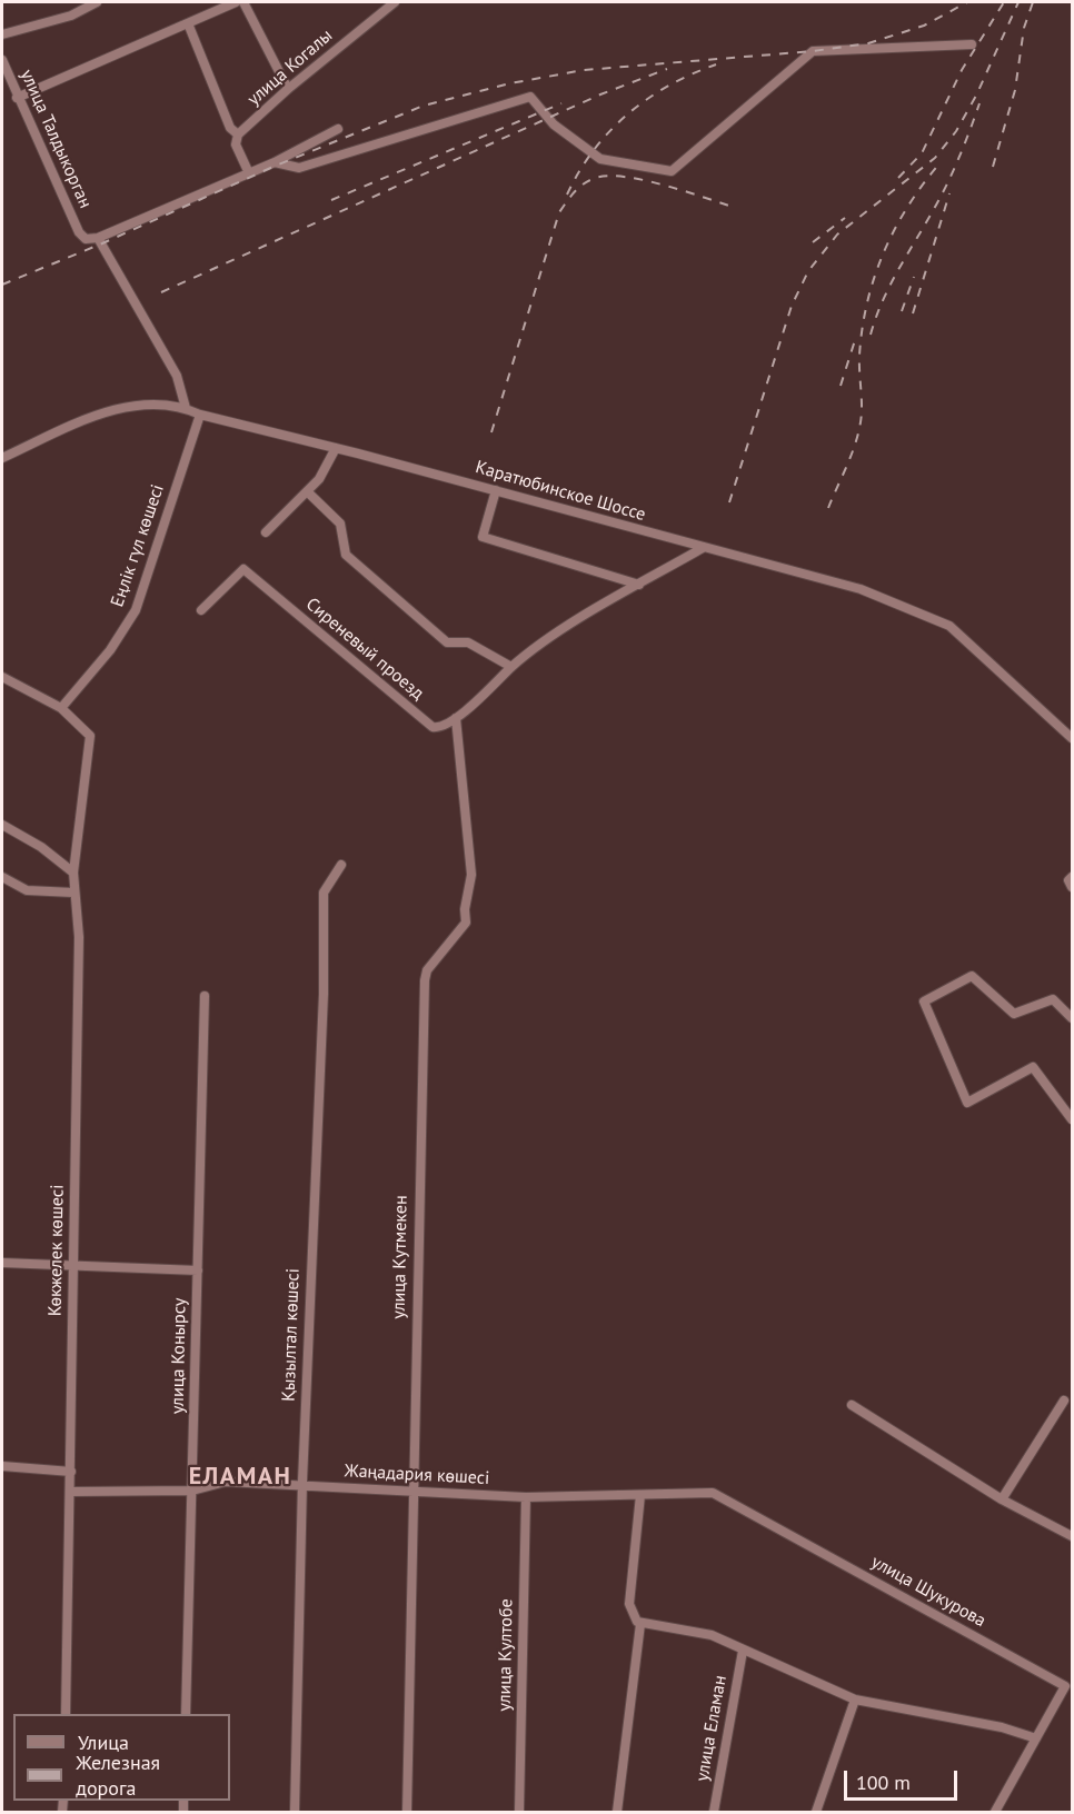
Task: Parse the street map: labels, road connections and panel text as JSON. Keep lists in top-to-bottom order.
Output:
{
  "streets": {
    "street": [
      "улица Когалы",
      "улица Талдыкорган",
      "Каратюбинское Шоссе",
      "Еңлік гүл көшесі",
      "Сиреневый проезд",
      "Көкжелек көшесі",
      "улица Кутмекен",
      "Қызылтал көшесі",
      "улица Конырсу",
      "Жаңадария көшесі",
      "улица Шукурова",
      "улица Култобе",
      "улица Еламан"
    ]
  },
  "crossings": [
    ["Каратюбинское Шоссе", "Еңлік гүл көшесі"],
    ["Еңлік гүл көшесі", "Көкжелек көшесі"],
    ["Сиреневый проезд", "улица Кутмекен"],
    ["Көкжелек көшесі", "Жаңадария көшесі"],
    ["улица Кутмекен", "Жаңадария көшесі"],
    ["Қызылтал көшесі", "Жаңадария көшесі"],
    ["улица Конырсу", "Жаңадария көшесі"],
    ["Жаңадария көшесі", "улица Шукурова"],
    ["Жаңадария көшесі", "улица Култобе"]
  ],
  "districts": ["ЕЛАМАН"],
  "legend": ["Улица", "Железная дорога"],
  "scale_bar": "100 m"
}
